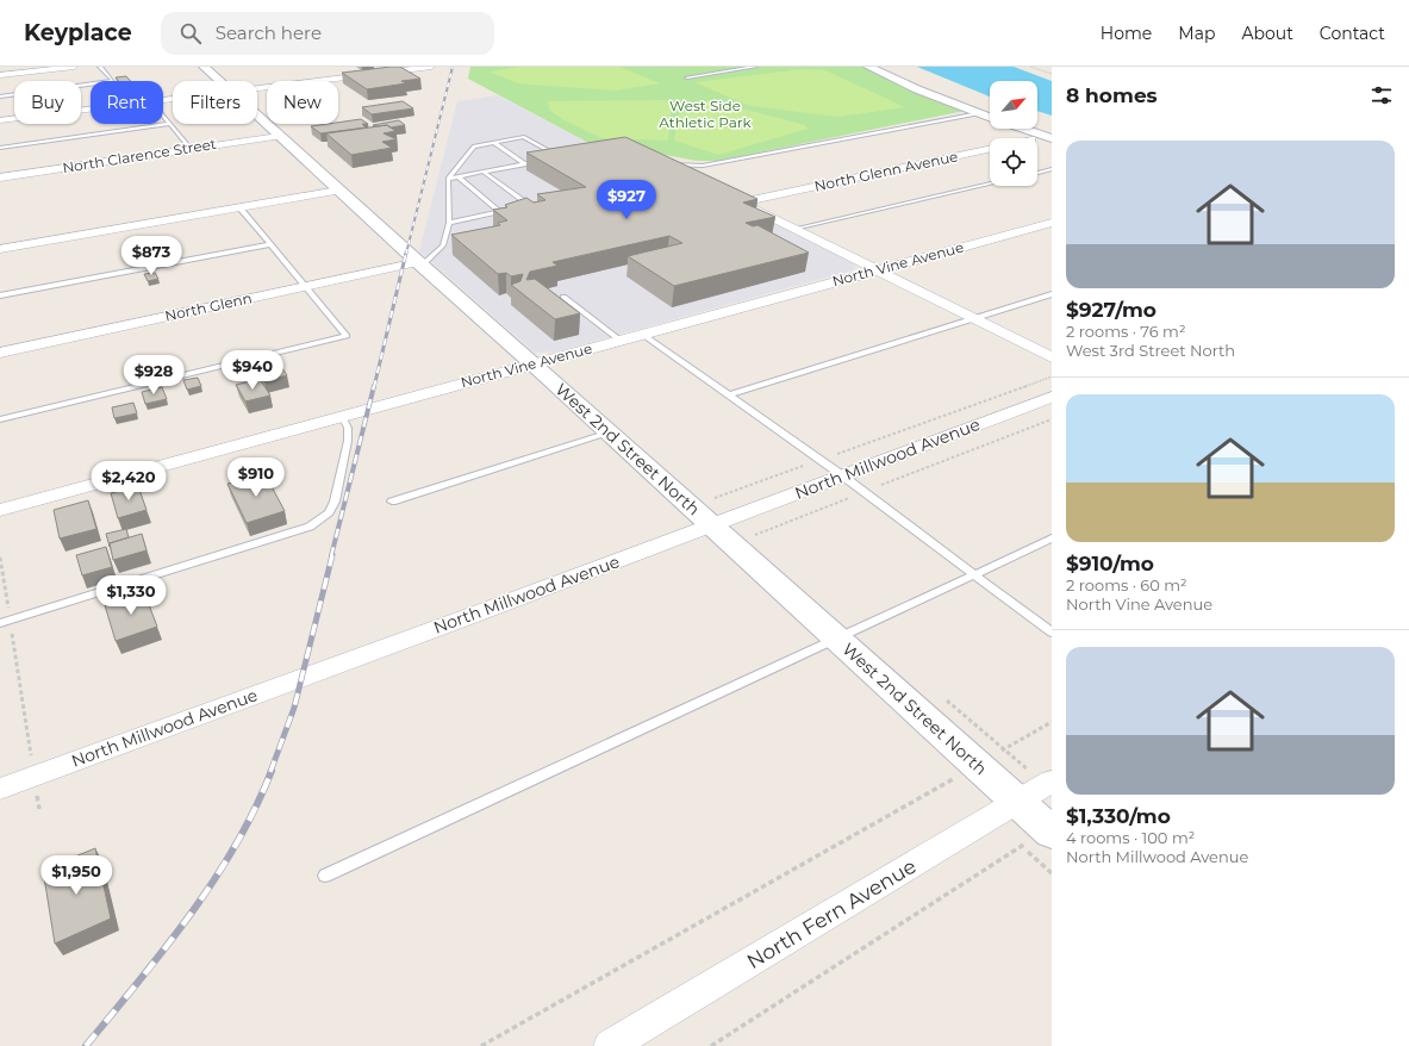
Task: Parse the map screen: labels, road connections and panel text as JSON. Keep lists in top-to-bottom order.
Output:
{
  "streets": {
    "street": [
      "North Clarence Street",
      "North Glenn Avenue",
      "North Vine Avenue",
      "North Glenn",
      "West 2nd Street North",
      "North Millwood Avenue",
      "North Fern Avenue"
    ]
  },
  "crossings": [
    ["North Clarence Street", "West 2nd Street North"],
    ["North Vine Avenue", "West 2nd Street North"],
    ["North Glenn", "West 2nd Street North"],
    ["West 2nd Street North", "North Millwood Avenue"],
    ["West 2nd Street North", "North Fern Avenue"]
  ],
  "parks": ["West Side Athletic Park"],
  "north": "top right",
  "page": {
    "header": "Keyplace",
    "search": "Search here",
    "nav": [
      "Home",
      "Map",
      "About",
      "Contact"
    ],
    "heading": "8 homes",
    "chip": [
      "Buy",
      "Rent",
      "Filters",
      "New"
    ],
    "list": [
      {
        "name": "$927/mo",
        "note": "2 rooms · 76 m² · West 3rd Street North"
      },
      {
        "name": "$910/mo",
        "note": "2 rooms · 60 m² · North Vine Avenue"
      },
      {
        "name": "$1,330/mo",
        "note": "4 rooms · 100 m² · North Millwood Avenue"
      }
    ],
    "price": [
      "$927",
      "$873",
      "$940",
      "$928",
      "$910",
      "$2,420",
      "$1,330",
      "$1,950"
    ]
  }
}
